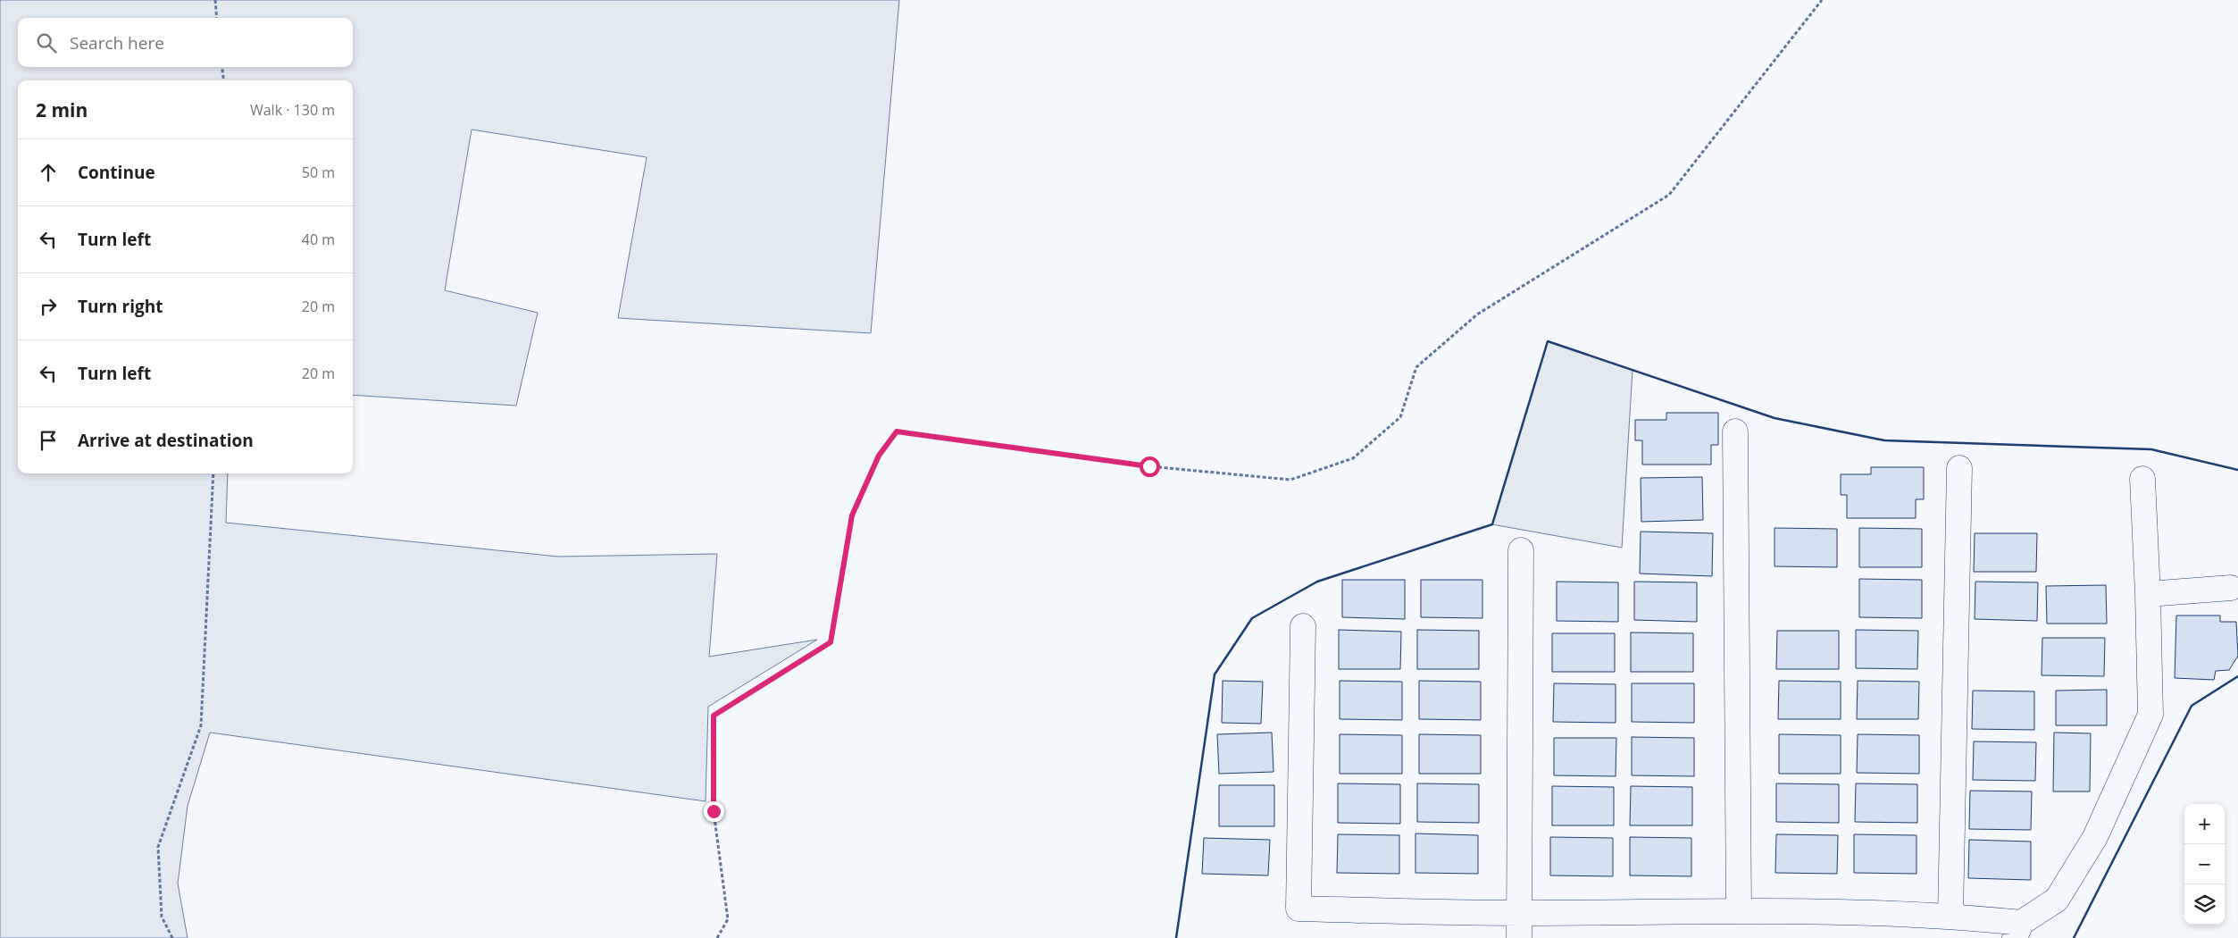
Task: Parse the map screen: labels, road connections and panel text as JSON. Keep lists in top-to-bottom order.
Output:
{
  "page": {
    "search": "Search here",
    "heading": ["2 min", "Walk · 130 m"],
    "list": [
      ["Continue", "50 m"],
      ["Turn left", "40 m"],
      ["Turn right", "20 m"],
      ["Turn left", "20 m"],
      "Arrive at destination"
    ],
    "map_buttons": ["+", "−"]
  }
}
